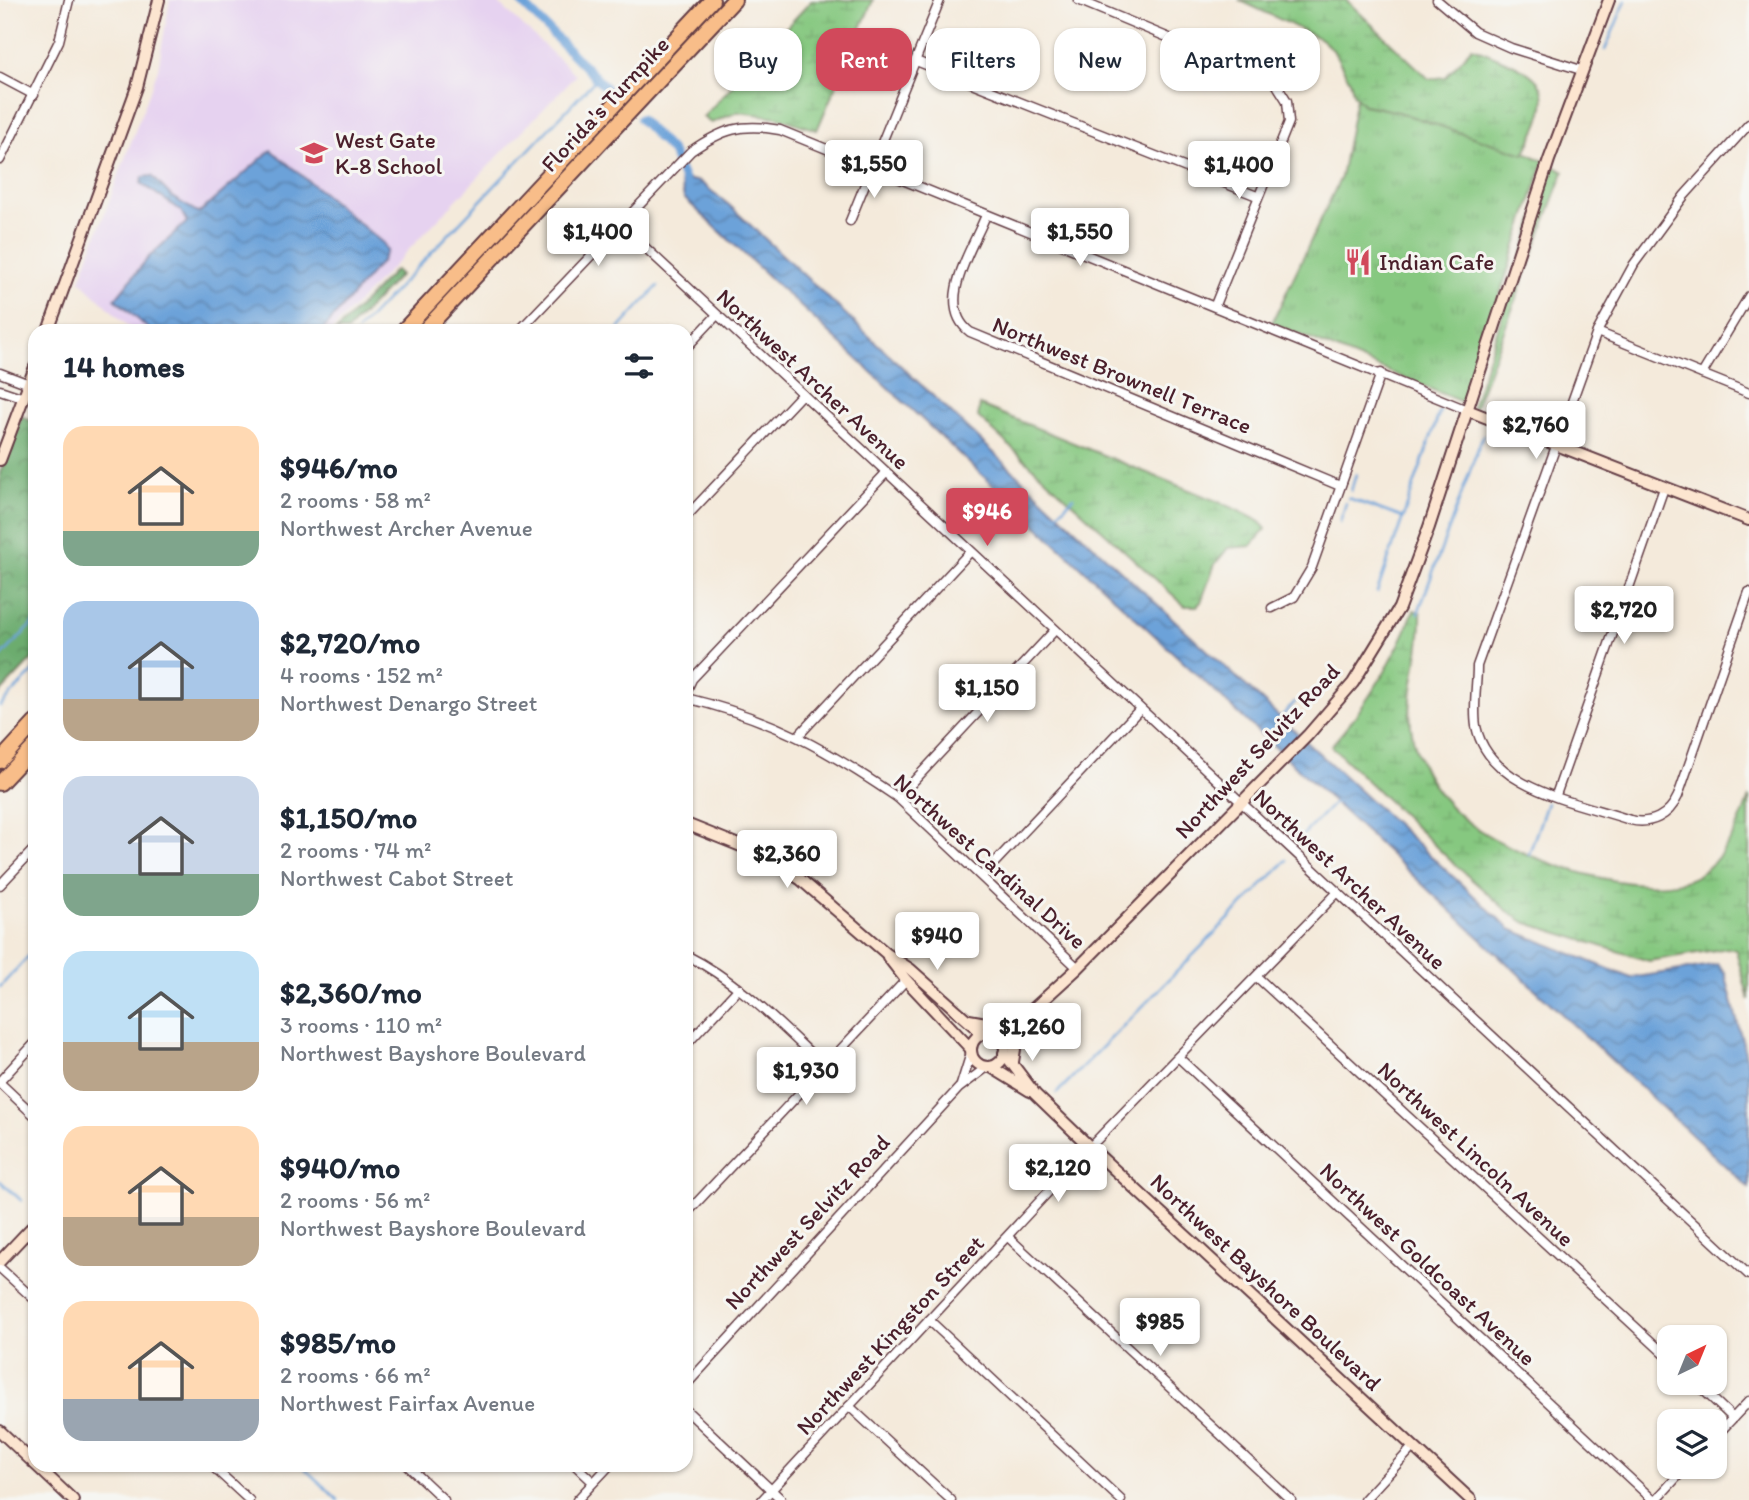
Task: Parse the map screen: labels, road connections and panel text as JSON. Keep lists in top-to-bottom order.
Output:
{
  "streets": {
    "highway": ["Florida's Turnpike"],
    "street": [
      "Northwest Brownell Terrace",
      "Northwest Archer Avenue",
      "Northwest Selvitz Road",
      "Northwest Cardinal Drive",
      "Northwest Lincoln Avenue",
      "Northwest Goldcoast Avenue",
      "Northwest Bayshore Boulevard",
      "Northwest Kingston Street"
    ]
  },
  "crossings": [
    ["Northwest Archer Avenue", "Northwest Selvitz Road"],
    ["Northwest Archer Avenue", "Northwest Kingston Street"],
    ["Northwest Selvitz Road", "Northwest Cardinal Drive"],
    ["Northwest Selvitz Road", "Northwest Bayshore Boulevard"],
    ["Northwest Lincoln Avenue", "Northwest Kingston Street"],
    ["Northwest Goldcoast Avenue", "Northwest Kingston Street"],
    ["Northwest Bayshore Boulevard", "Northwest Kingston Street"]
  ],
  "places": {
    "school or university": ["West Gate K-8 School"],
    "restaurant": ["Indian Cafe"]
  },
  "north": "top right",
  "page": {
    "chip": [
      "Buy",
      "Rent",
      "Filters",
      "New",
      "Apartment"
    ],
    "price": [
      "$1,550",
      "$1,400",
      "$1,400",
      "$1,550",
      "$2,760",
      "$946",
      "$2,720",
      "$1,150",
      "$2,360",
      "$940",
      "$1,260",
      "$1,930",
      "$2,120",
      "$985"
    ],
    "heading": "14 homes",
    "list": [
      {
        "name": "$946/mo",
        "note": "2 rooms · 58 m² · Northwest Archer Avenue"
      },
      {
        "name": "$2,720/mo",
        "note": "4 rooms · 152 m² · Northwest Denargo Street"
      },
      {
        "name": "$1,150/mo",
        "note": "2 rooms · 74 m² · Northwest Cabot Street"
      },
      {
        "name": "$2,360/mo",
        "note": "3 rooms · 110 m² · Northwest Bayshore Boulevard"
      },
      {
        "name": "$940/mo",
        "note": "2 rooms · 56 m² · Northwest Bayshore Boulevard"
      },
      {
        "name": "$985/mo",
        "note": "2 rooms · 66 m² · Northwest Fairfax Avenue"
      }
    ]
  }
}
